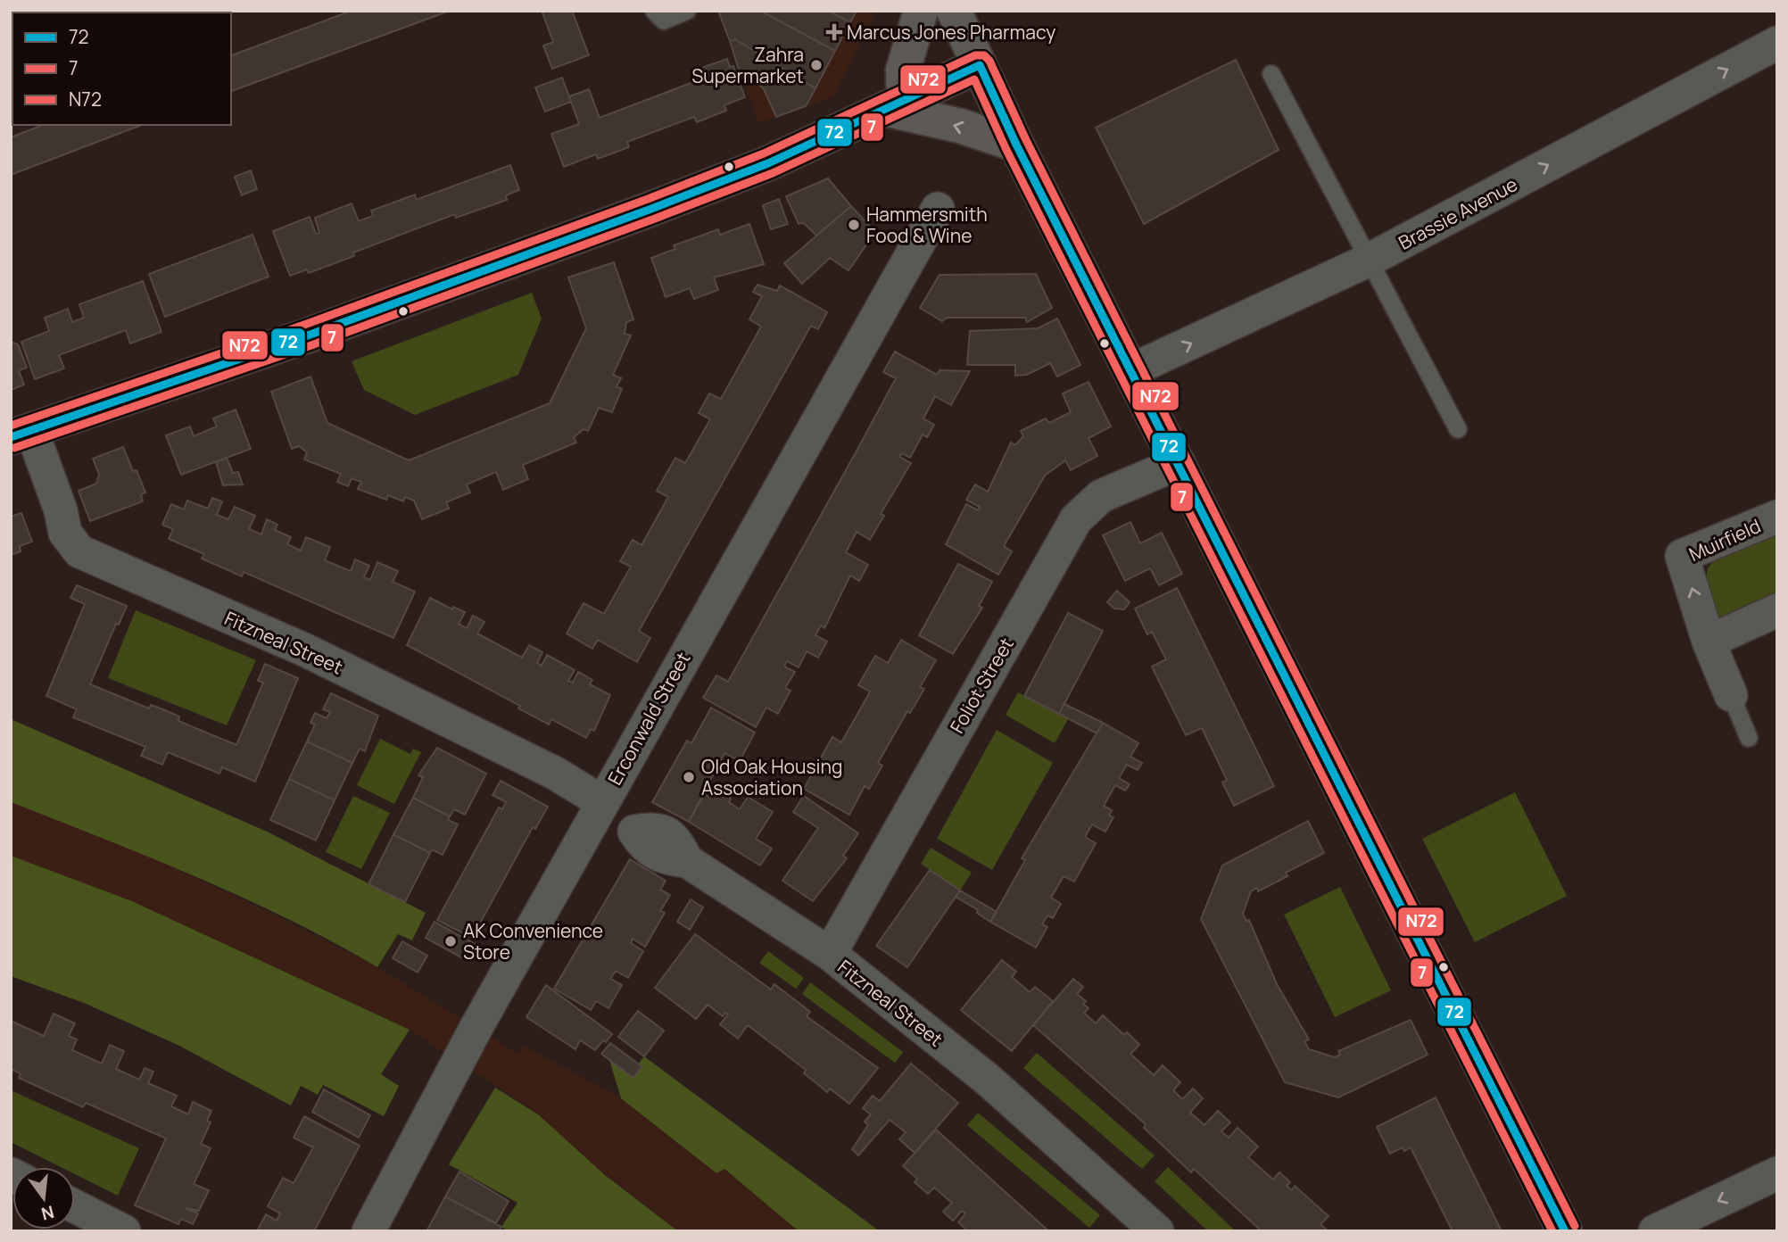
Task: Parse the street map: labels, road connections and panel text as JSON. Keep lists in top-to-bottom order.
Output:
{
  "streets": {
    "street": [
      "Brassie Avenue",
      "Muirfield",
      "Fitzneal Street",
      "Foliot Street",
      "Erconwald Street"
    ]
  },
  "crossings": [
    ["Fitzneal Street", "Foliot Street"],
    ["Fitzneal Street", "Erconwald Street"]
  ],
  "one_way": ["Brassie Avenue"],
  "places": {
    "health": ["Marcus Jones Pharmacy"],
    "other": [
      "Zahra Supermarket",
      "Hammersmith Food & Wine",
      "Old Oak Housing Association",
      "AK Convenience Store"
    ]
  },
  "lines": ["transit line N72", "transit line 72", "transit line 7"],
  "legend": ["72", "7", "N72"],
  "north": "bottom"
}
